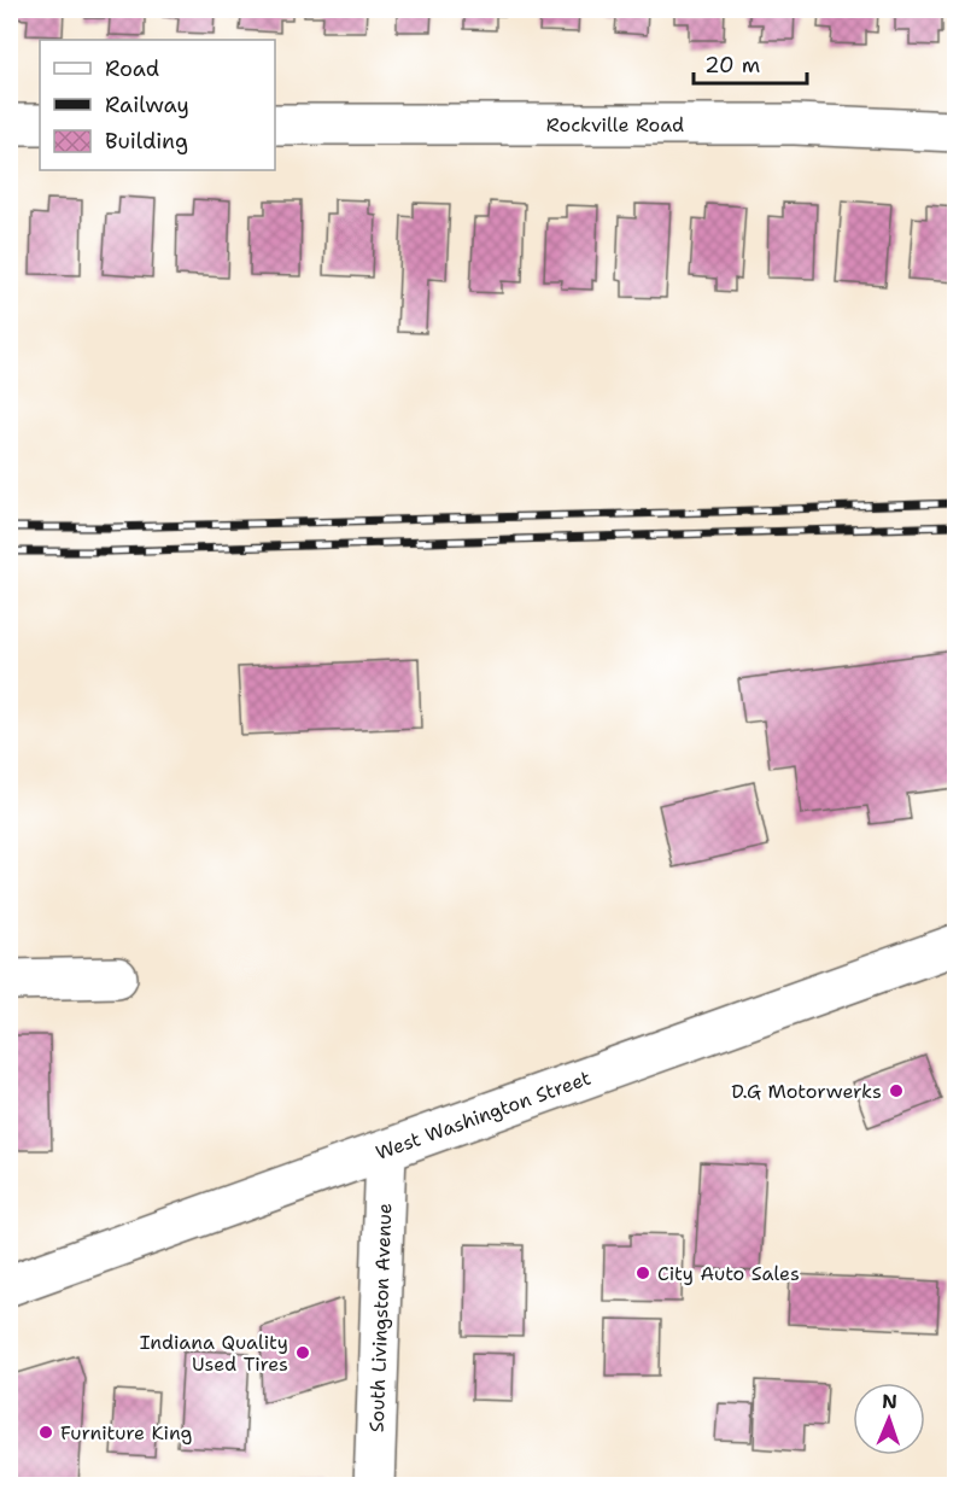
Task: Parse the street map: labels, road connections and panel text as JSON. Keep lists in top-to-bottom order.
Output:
{
  "streets": {
    "main road": ["Rockville Road", "West Washington Street", "South Livingston Avenue"]
  },
  "crossings": [
    ["West Washington Street", "South Livingston Avenue"]
  ],
  "places": [
    "D.G Motorwerks",
    "City Auto Sales",
    "Indiana Quality Used Tires",
    "Furniture King"
  ],
  "legend": ["Road", "Railway", "Building"],
  "scale_bar": "20 m",
  "north": "top"
}
